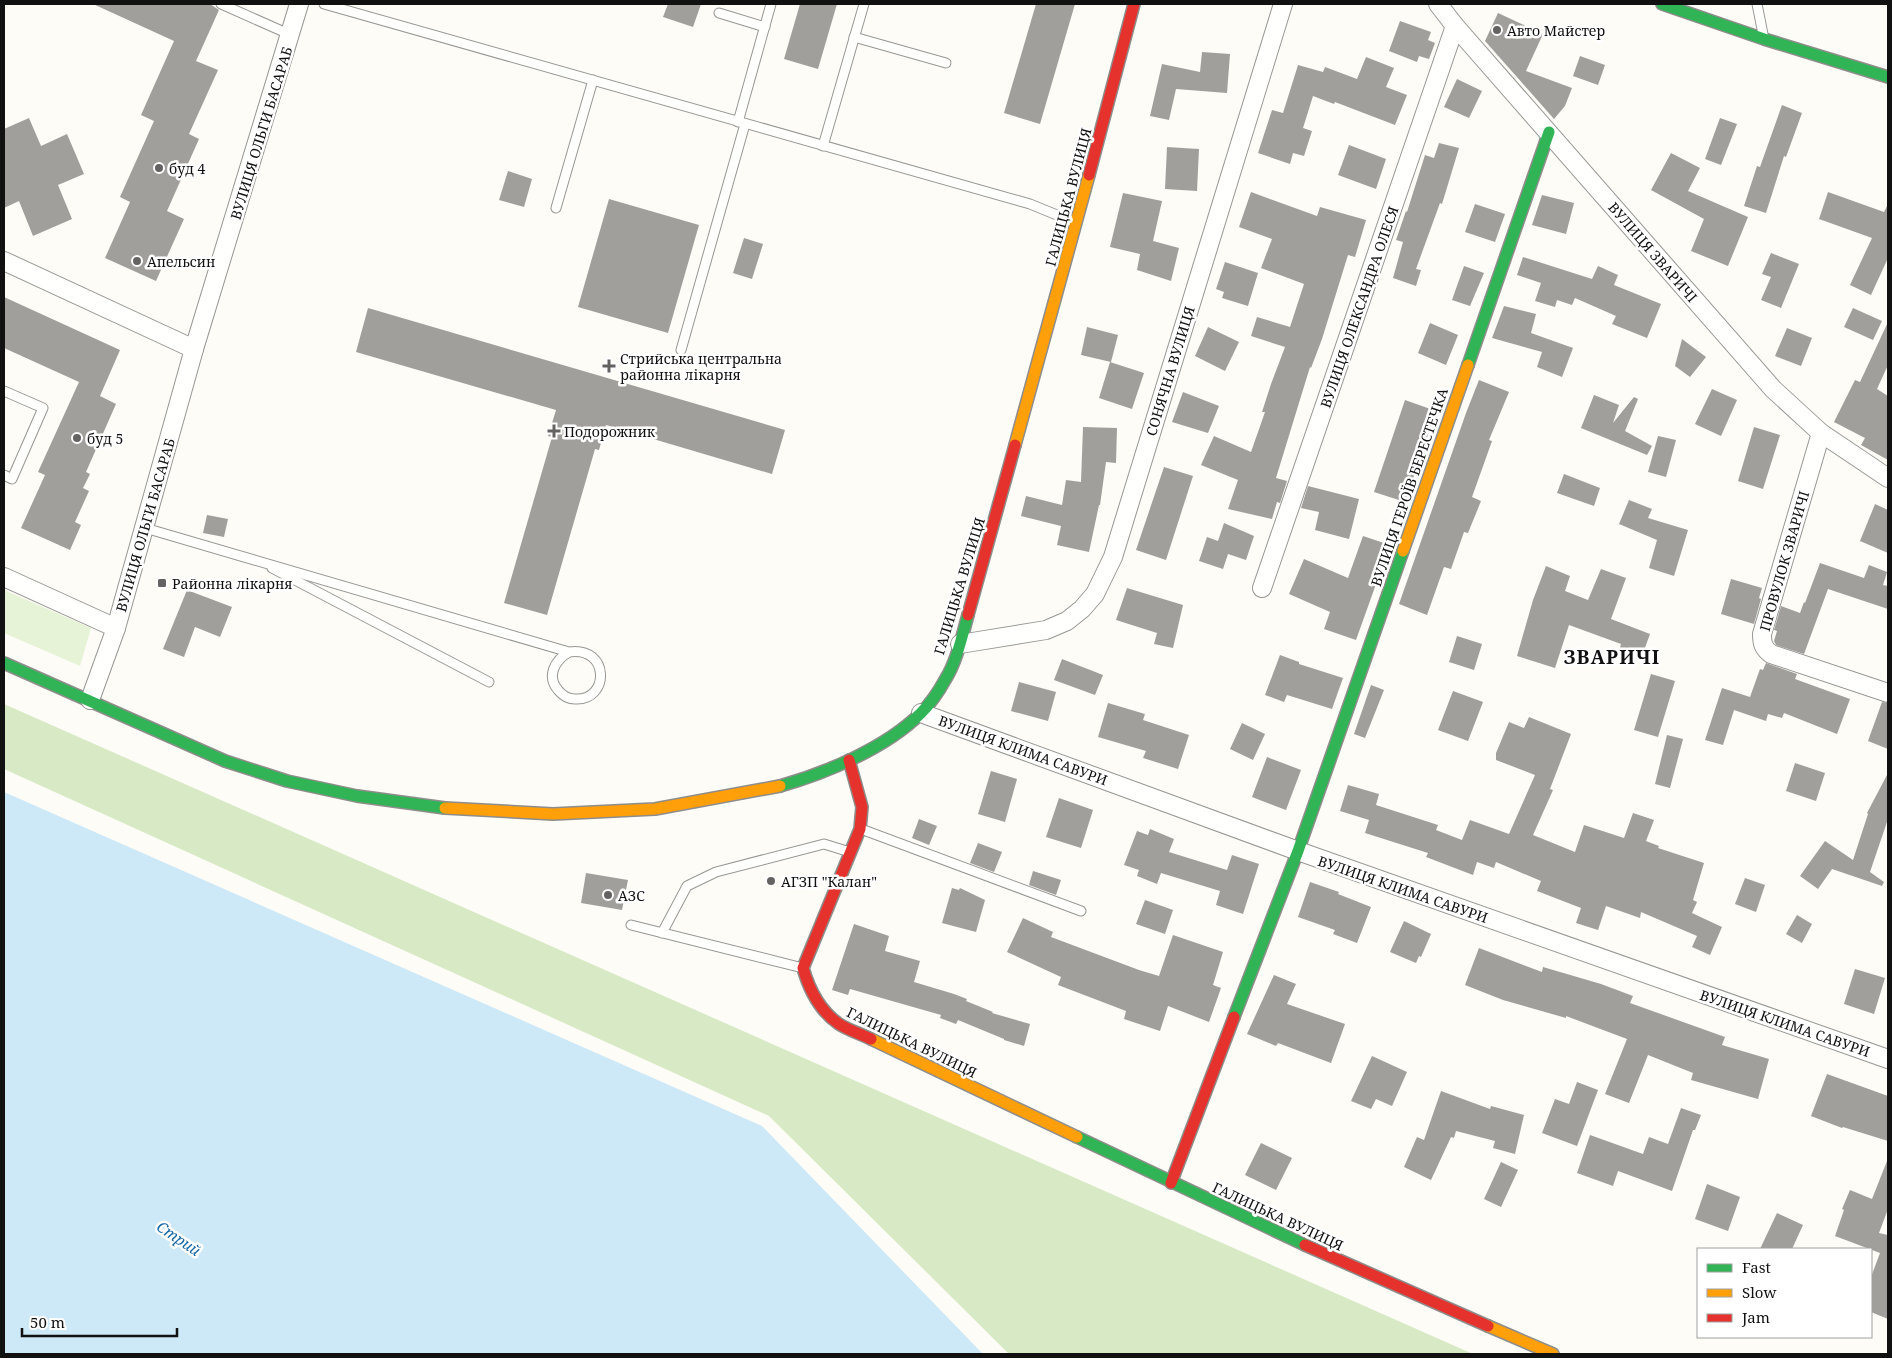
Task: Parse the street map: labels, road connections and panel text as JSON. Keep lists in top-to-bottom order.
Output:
{
  "streets": {
    "main road": ["ГАЛИЦЬКА ВУЛИЦЯ", "ВУЛИЦЯ ГЕРОЇВ БЕРЕСТЕЧКА"],
    "street": [
      "ВУЛИЦЯ ОЛЬГИ БАСАРАБ",
      "ВУЛИЦЯ ЗВАРИЧІ",
      "ВУЛИЦЯ ОЛЕКСАНДРА ОЛЕСЯ",
      "СОНЯЧНА ВУЛИЦЯ",
      "ПРОВУЛОК ЗВАРИЧІ",
      "ВУЛИЦЯ КЛИМА САВУРИ"
    ]
  },
  "crossings": [
    ["ВУЛИЦЯ ОЛЬГИ БАСАРАБ", "ГАЛИЦЬКА ВУЛИЦЯ"],
    ["ГАЛИЦЬКА ВУЛИЦЯ", "СОНЯЧНА ВУЛИЦЯ"],
    ["ГАЛИЦЬКА ВУЛИЦЯ", "ВУЛИЦЯ ГЕРОЇВ БЕРЕСТЕЧКА"],
    ["ГАЛИЦЬКА ВУЛИЦЯ", "ВУЛИЦЯ КЛИМА САВУРИ"],
    ["ВУЛИЦЯ ЗВАРИЧІ", "ВУЛИЦЯ ОЛЕКСАНДРА ОЛЕСЯ"],
    ["ВУЛИЦЯ ЗВАРИЧІ", "ВУЛИЦЯ ГЕРОЇВ БЕРЕСТЕЧКА"],
    ["ВУЛИЦЯ ЗВАРИЧІ", "ПРОВУЛОК ЗВАРИЧІ"],
    ["ВУЛИЦЯ ГЕРОЇВ БЕРЕСТЕЧКА", "ВУЛИЦЯ КЛИМА САВУРИ"]
  ],
  "districts": ["ЗВАРИЧІ"],
  "water": ["Стрий"],
  "places": {
    "other": [
      "Авто Майстер",
      "буд 4",
      "Апельсин",
      "буд 5",
      "АГЗП \"Калан\"",
      "АЗС"
    ],
    "health": ["Стрийська центральна районна лікарня", "Подорожник"],
    "transit": ["Районна лікарня"]
  },
  "legend": ["Fast", "Slow", "Jam"],
  "scale_bar": "50 m"
}
